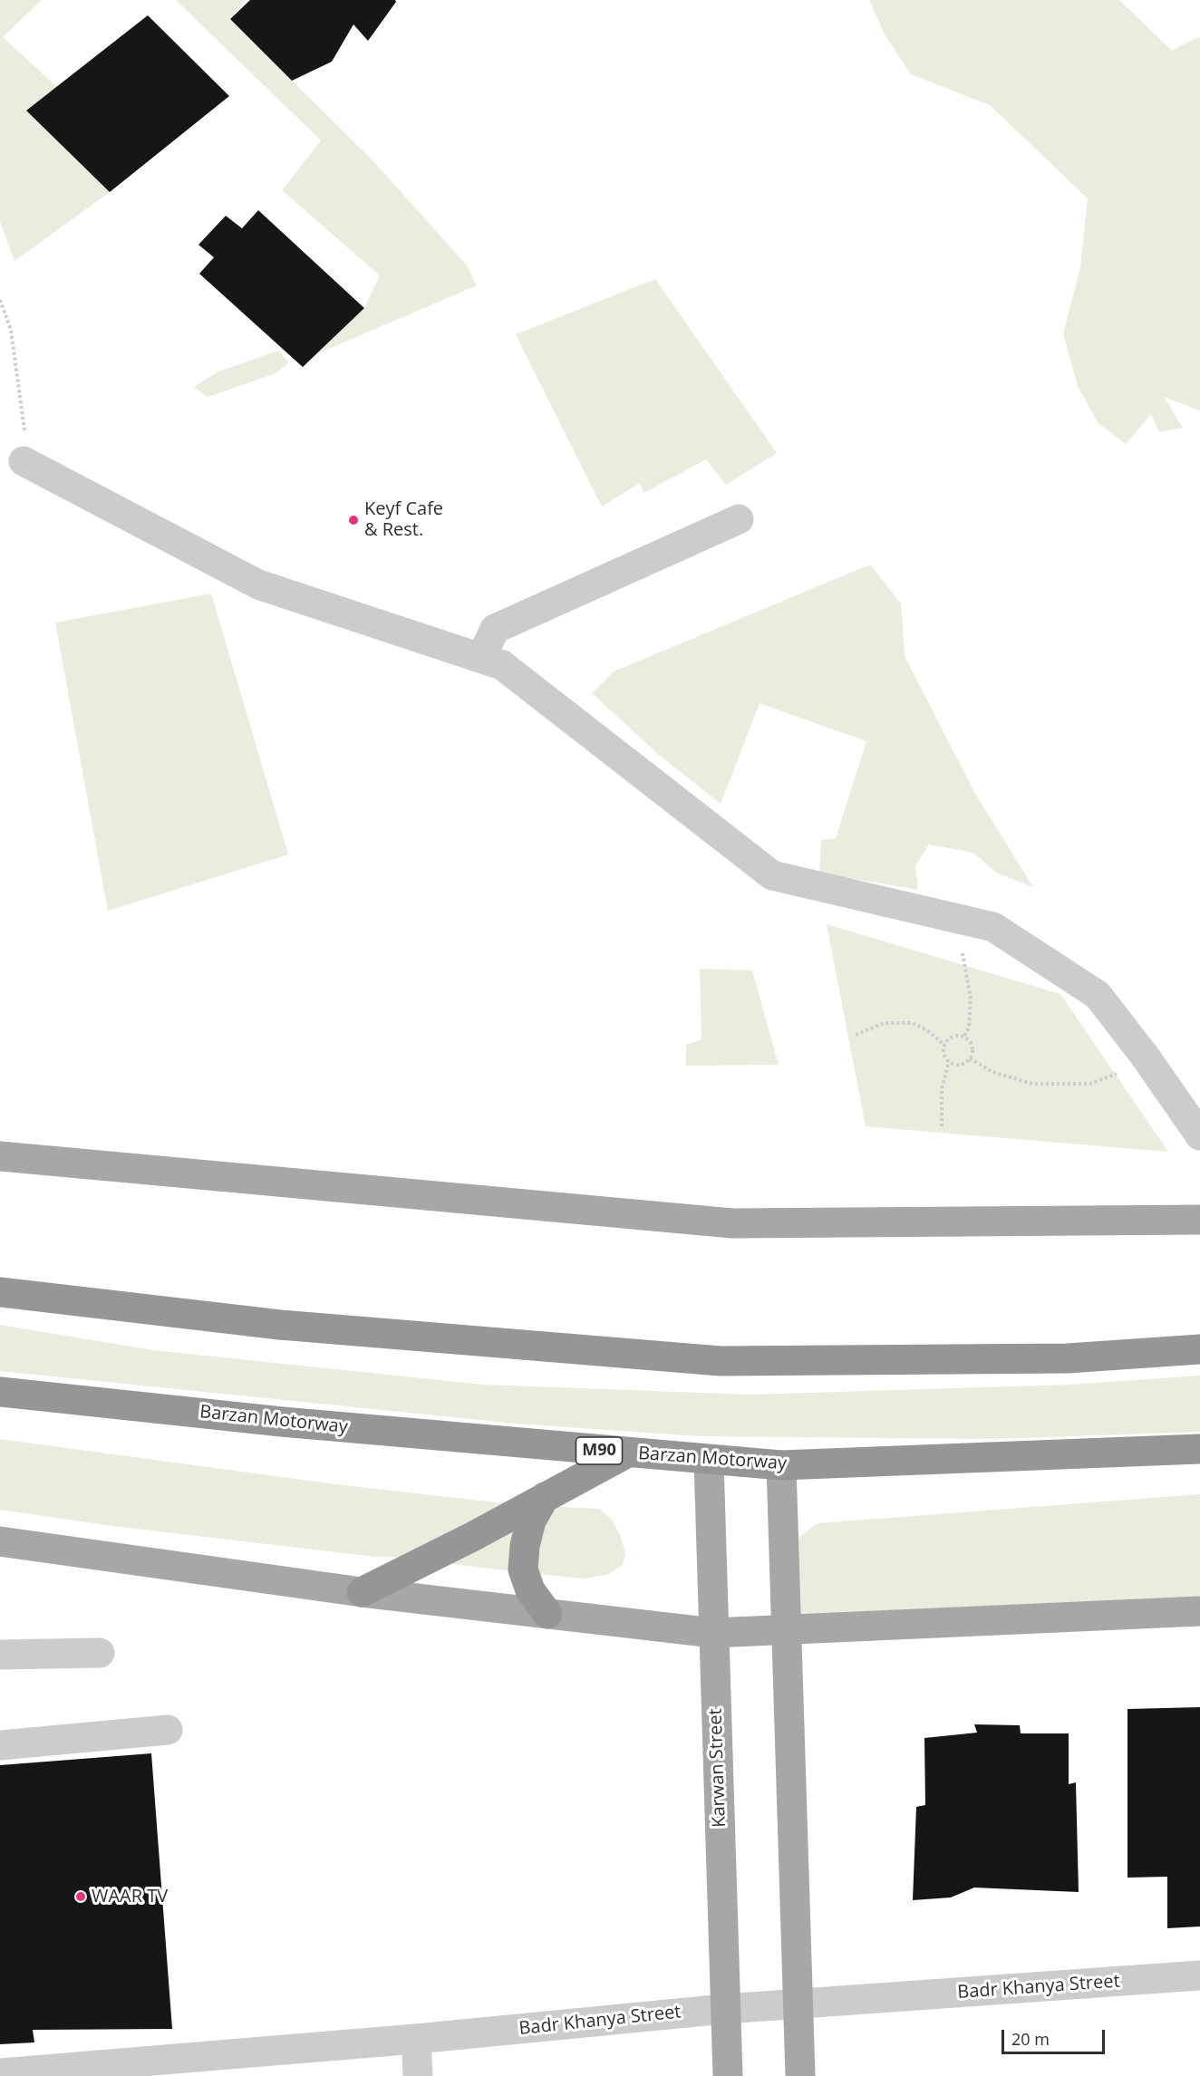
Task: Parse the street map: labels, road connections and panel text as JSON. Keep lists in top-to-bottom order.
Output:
{
  "streets": {
    "highway": ["Barzan Motorway", "M90"],
    "main road": ["Karwan Street"],
    "street": ["Badr Khanya Street"]
  },
  "crossings": [
    ["Barzan Motorway", "Karwan Street"],
    ["Karwan Street", "Badr Khanya Street"]
  ],
  "places": ["Keyf Cafe & Rest.", "WAAR TV"],
  "scale_bar": "20 m"
}
